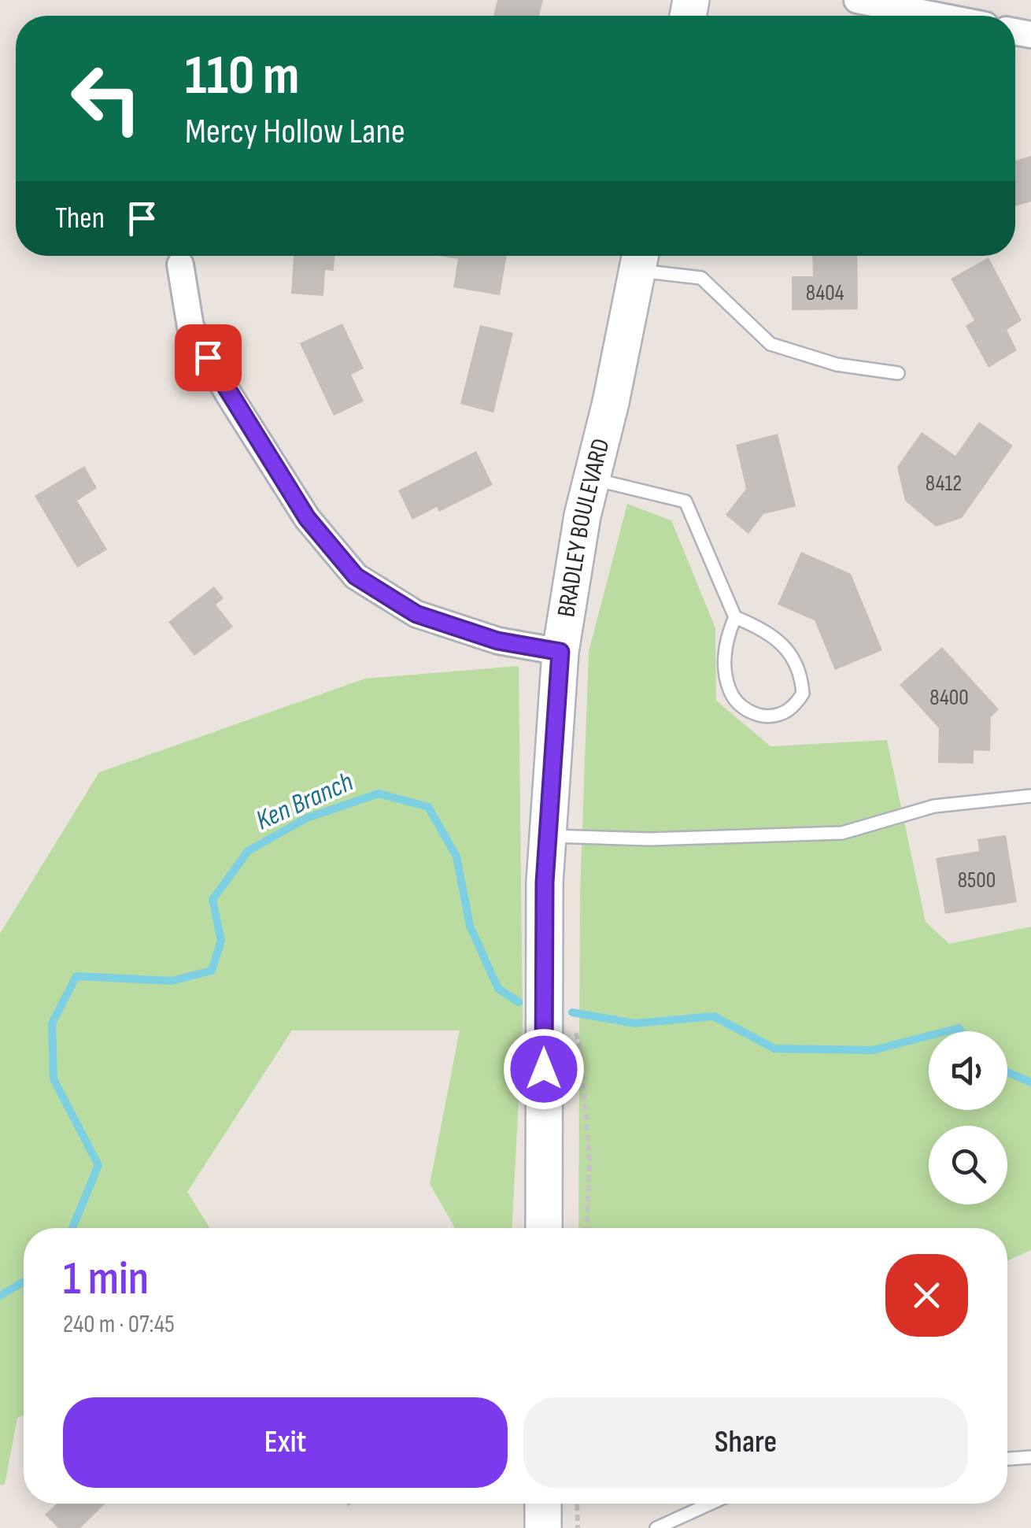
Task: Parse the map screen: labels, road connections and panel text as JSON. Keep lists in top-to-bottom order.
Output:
{
  "streets": {
    "main road": ["BRADLEY BOULEVARD"]
  },
  "water": ["Ken Branch"],
  "house_numbers": [
    "8404",
    "8412",
    "8400",
    "8500"
  ],
  "page": {
    "turn": ["110 m", "Mercy Hollow Lane"],
    "then": "Then",
    "heading": ["1 min", "240 m · 07:45"],
    "buttons": ["Exit", "Share"]
  }
}
